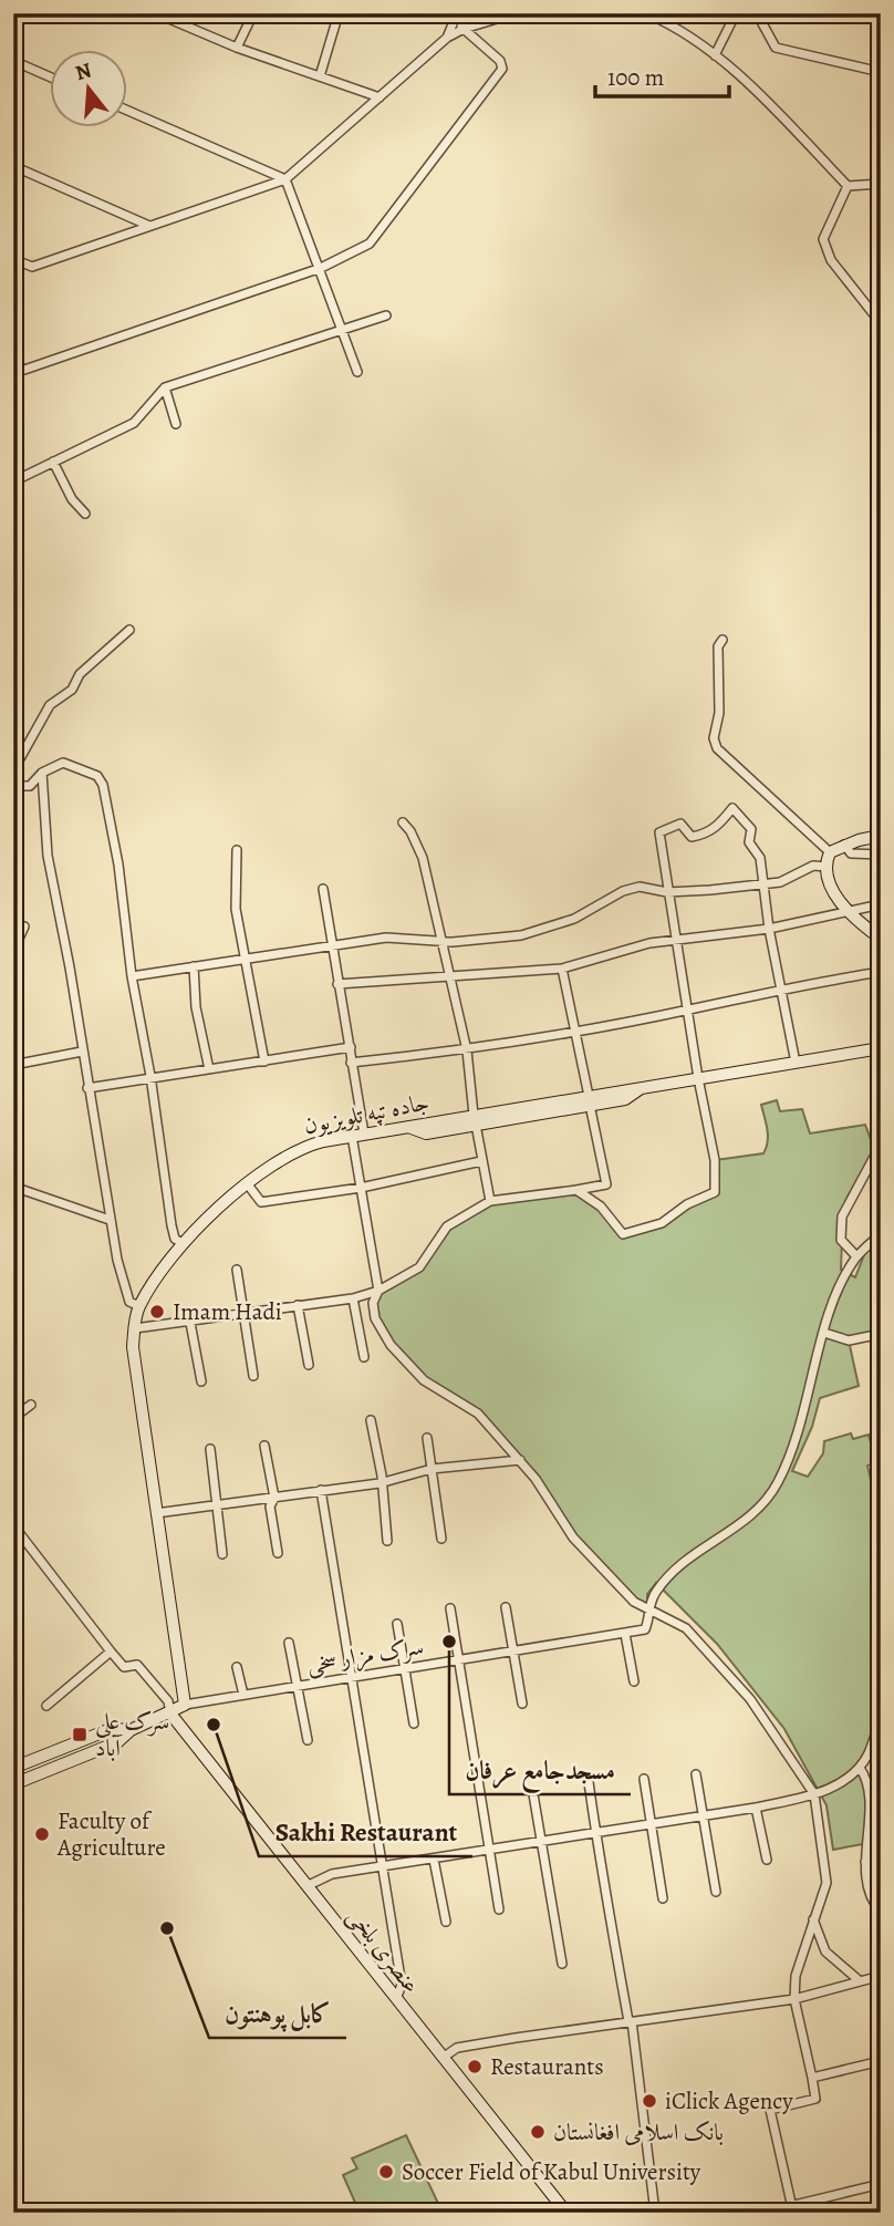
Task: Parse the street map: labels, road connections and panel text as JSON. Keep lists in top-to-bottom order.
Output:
{
  "streets": {
    "street": ["جاده تپه تلویزیون", "سرک مزار سخی", "عنصری بلخی"]
  },
  "crossings": [
    ["جاده تپه تلویزیون", "سرک مزار سخی"]
  ],
  "places": {
    "other": [
      "Imam Hadi",
      "مسجدجامع عرفان",
      "Sakhi Restaurant",
      "Faculty of Agriculture",
      "کابل پوهنتون",
      "Restaurants",
      "iClick Agency",
      "بانک اسلامی افغانستان",
      "Soccer Field of Kabul University"
    ],
    "transit": ["سرک علی آباد"]
  },
  "scale_bar": "100 m",
  "north": "top"
}
